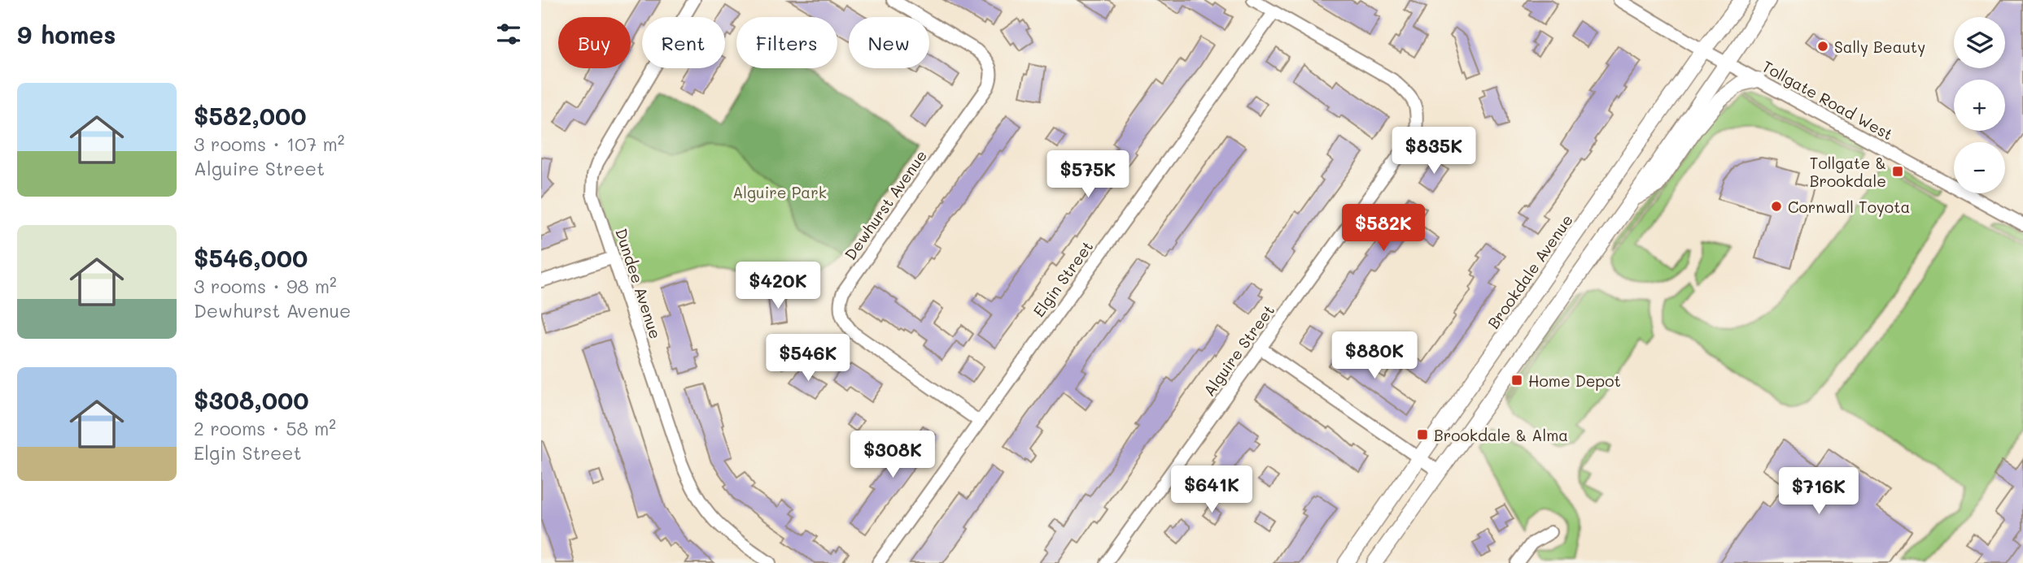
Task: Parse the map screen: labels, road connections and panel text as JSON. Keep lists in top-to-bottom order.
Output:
{
  "streets": {
    "main road": ["Brookdale Avenue"],
    "street": [
      "Tollgate Road West",
      "Dewhurst Avenue",
      "Elgin Street",
      "Dundee Avenue",
      "Alguire Street"
    ]
  },
  "crossings": [
    ["Tollgate Road West", "Brookdale Avenue"],
    ["Dewhurst Avenue", "Elgin Street"],
    ["Elgin Street", "Alguire Street"]
  ],
  "parks": ["Alguire Park"],
  "places": {
    "other": ["Sally Beauty", "Cornwall Toyota"],
    "transit": ["Tollgate & Brookdale", "Home Depot", "Brookdale & Alma"]
  },
  "page": {
    "heading": "9 homes",
    "map_buttons": ["+", "−"],
    "chip": [
      "Buy",
      "Rent",
      "Filters",
      "New"
    ],
    "list": [
      {
        "name": "$582,000",
        "note": "3 rooms · 107 m² · Alguire Street"
      },
      {
        "name": "$546,000",
        "note": "3 rooms · 98 m² · Dewhurst Avenue"
      },
      {
        "name": "$308,000",
        "note": "2 rooms · 58 m² · Elgin Street"
      }
    ],
    "price": [
      "$835K",
      "$575K",
      "$582K",
      "$420K",
      "$880K",
      "$546K",
      "$308K",
      "$641K",
      "$716K"
    ]
  }
}
